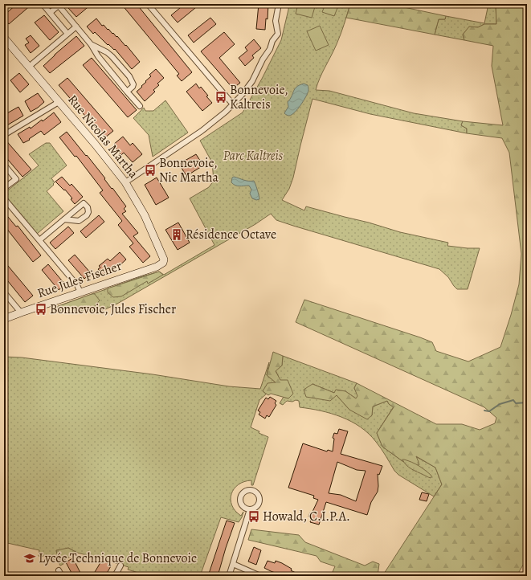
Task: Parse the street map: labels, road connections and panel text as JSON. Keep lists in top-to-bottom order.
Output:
{
  "streets": {
    "street": ["Rue Nicolas Martha", "Rue Jules Fischer"]
  },
  "crossings": [
    ["Rue Nicolas Martha", "Rue Jules Fischer"]
  ],
  "parks": ["Parc Kaltreis"],
  "places": {
    "bus stop": [
      "Bonnevoie, Kaltreis",
      "Bonnevoie, Nic Martha",
      "Bonnevoie, Jules Fischer",
      "Howald, C.I.P.A."
    ],
    "building": ["Résidence Octave"],
    "school or university": ["Lycée Technique de Bonnevoie"]
  }
}
